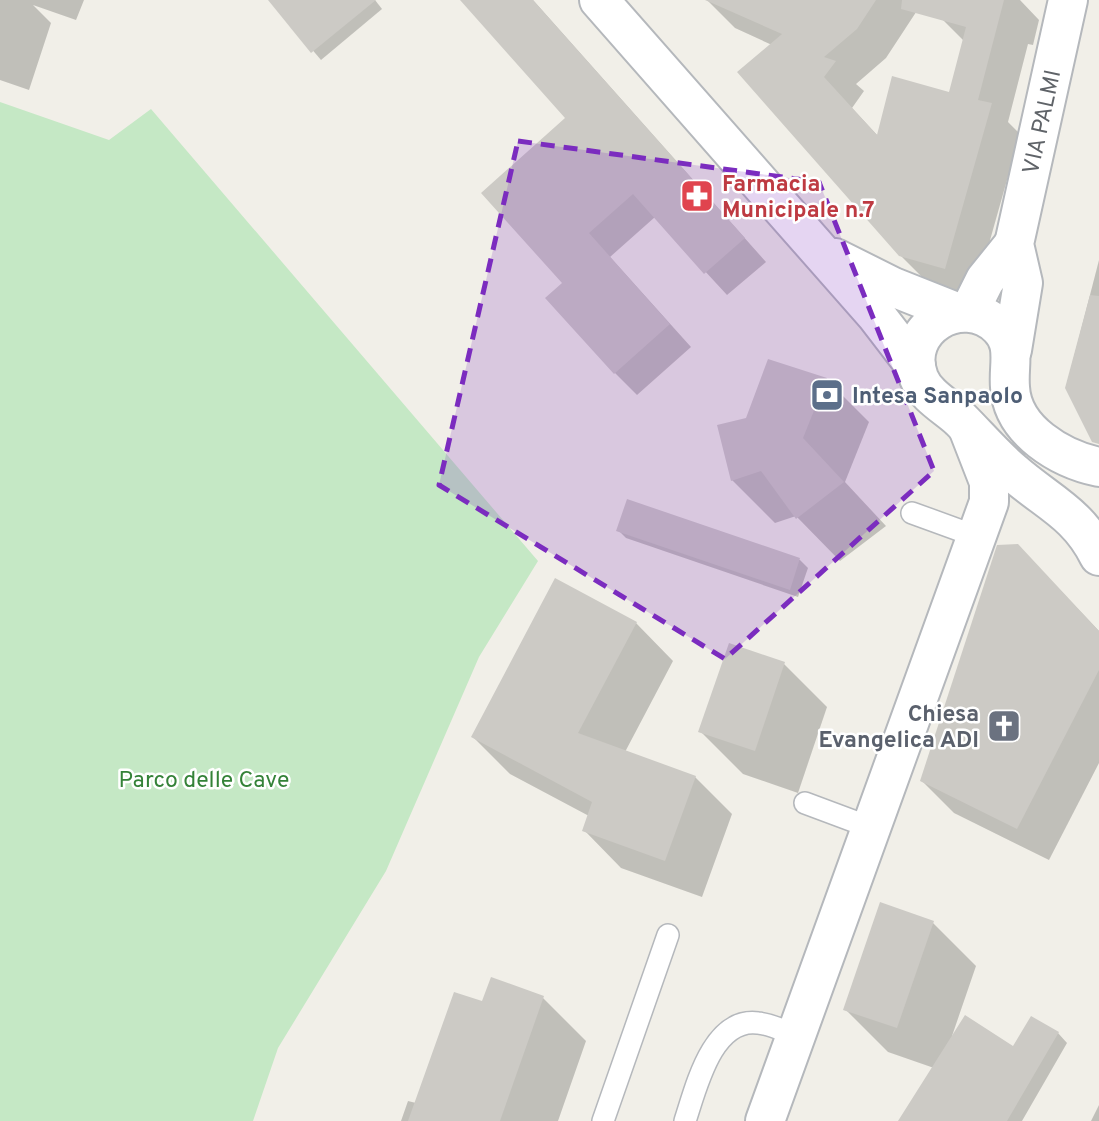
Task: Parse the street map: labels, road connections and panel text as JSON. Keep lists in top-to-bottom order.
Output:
{
  "streets": {
    "street": ["VIA PALMI"]
  },
  "parks": ["Parco delle Cave"],
  "places": {
    "pharmacy": ["Farmacia Municipale n.7"],
    "bank": ["Intesa Sanpaolo"],
    "church": ["Chiesa Evangelica ADI"]
  }
}
